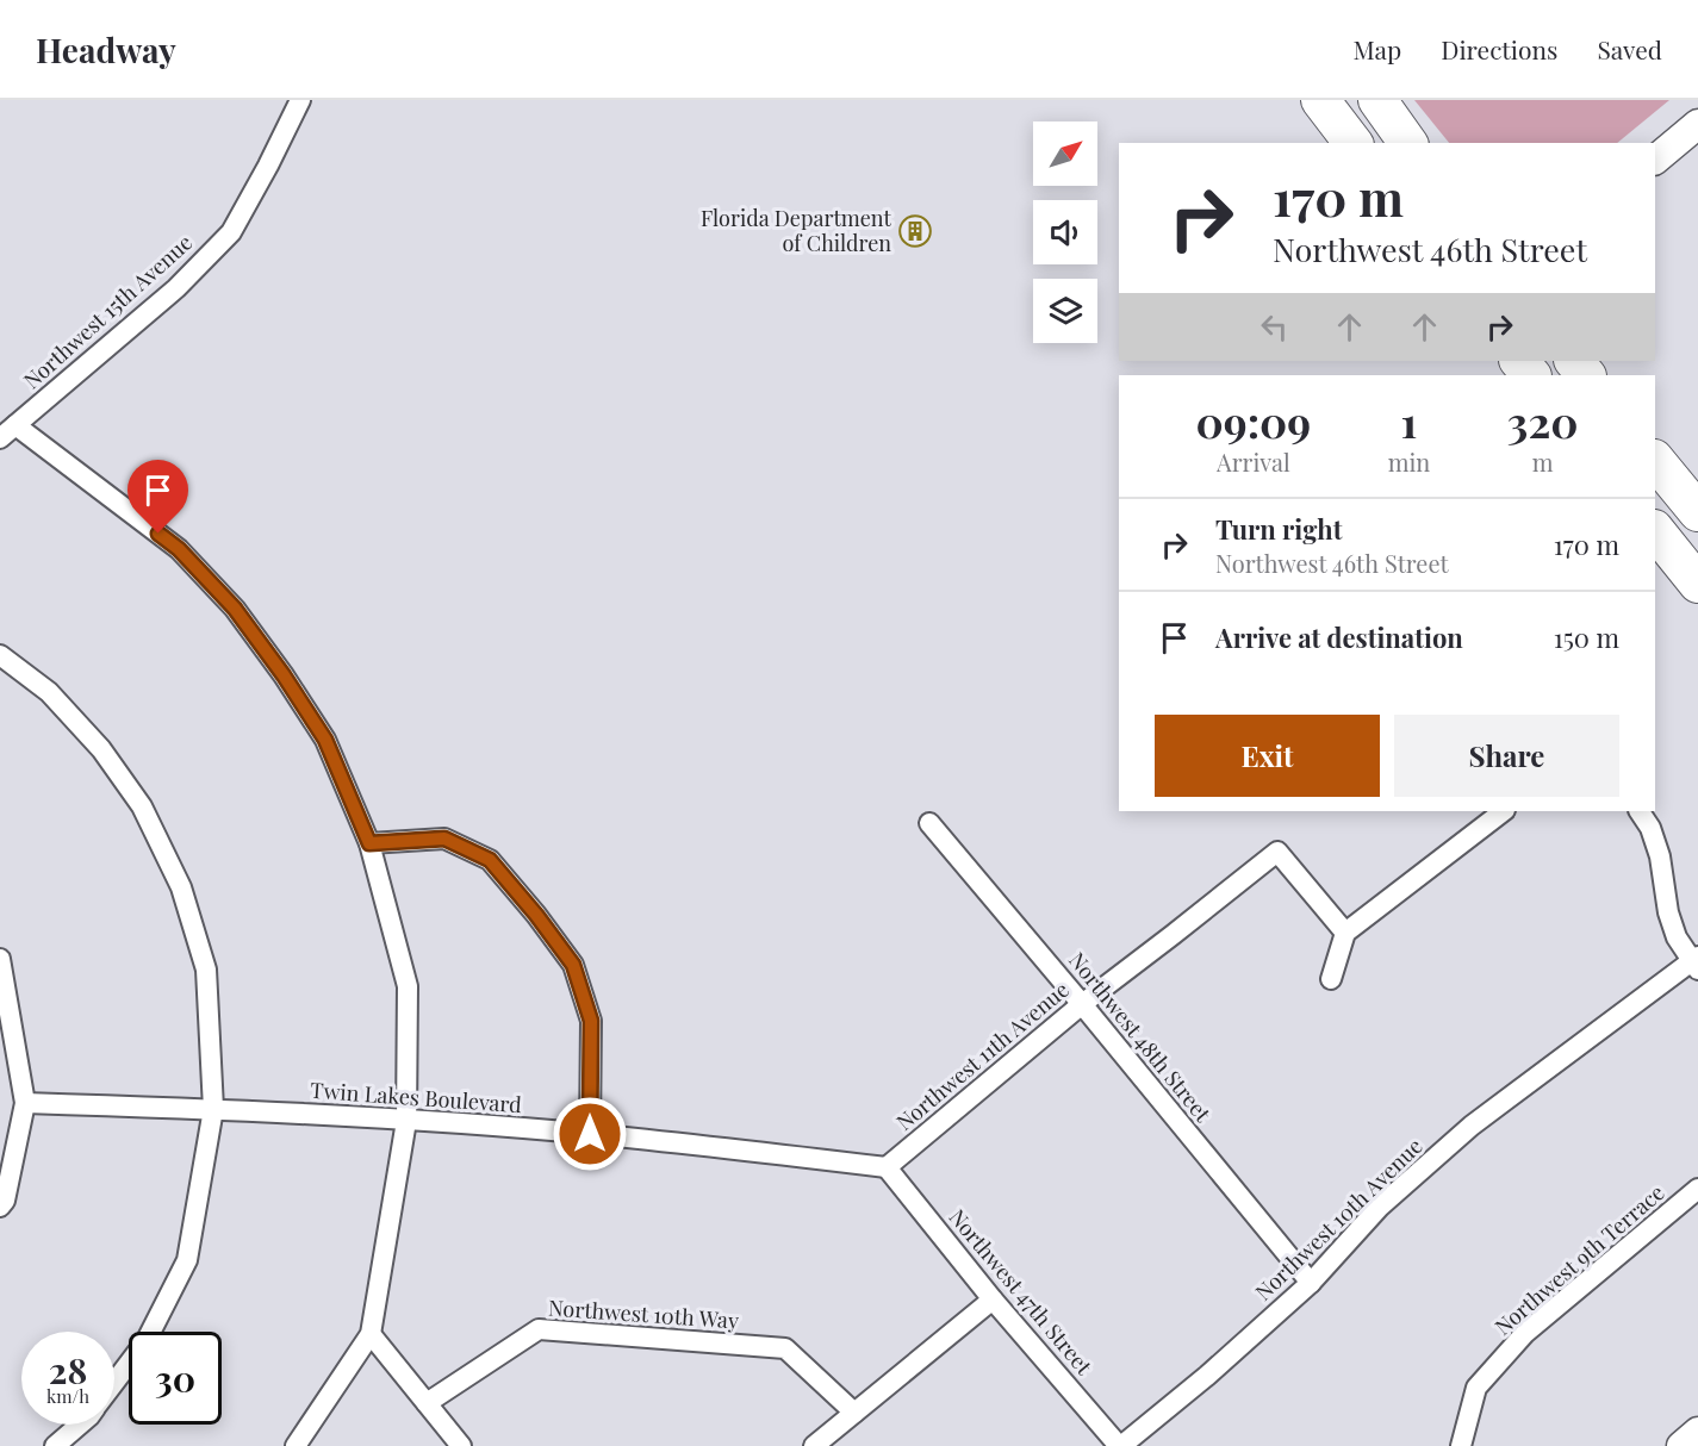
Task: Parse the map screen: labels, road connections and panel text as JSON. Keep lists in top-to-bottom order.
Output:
{
  "streets": {
    "street": [
      "Northwest 15th Avenue",
      "Northwest 48th Street",
      "Northwest 11th Avenue",
      "Twin Lakes Boulevard",
      "Northwest 10th Avenue",
      "Northwest 9th Terrace",
      "Northwest 47th Street",
      "Northwest 10th Way"
    ]
  },
  "crossings": [
    ["Northwest 48th Street", "Northwest 11th Avenue"],
    ["Northwest 48th Street", "Northwest 10th Avenue"],
    ["Northwest 11th Avenue", "Twin Lakes Boulevard"],
    ["Northwest 11th Avenue", "Northwest 47th Street"],
    ["Twin Lakes Boulevard", "Northwest 47th Street"],
    ["Northwest 10th Avenue", "Northwest 47th Street"]
  ],
  "places": {
    "building": ["Florida Department of Children"]
  },
  "north": "top right",
  "page": {
    "header": "Headway",
    "nav": ["Map", "Directions", "Saved"],
    "turn": ["170 m", "Northwest 46th Street"],
    "eta": [
      "09:09",
      "Arrival",
      "1",
      "min",
      "320",
      "m"
    ],
    "list": [
      {
        "name": "Turn right",
        "note": "Northwest 46th Street",
        "value": "170 m"
      },
      {
        "name": "Arrive at destination",
        "value": "150 m"
      }
    ],
    "buttons": ["Exit", "Share"],
    "speed": "28 km/h",
    "limit": "30"
  }
}
